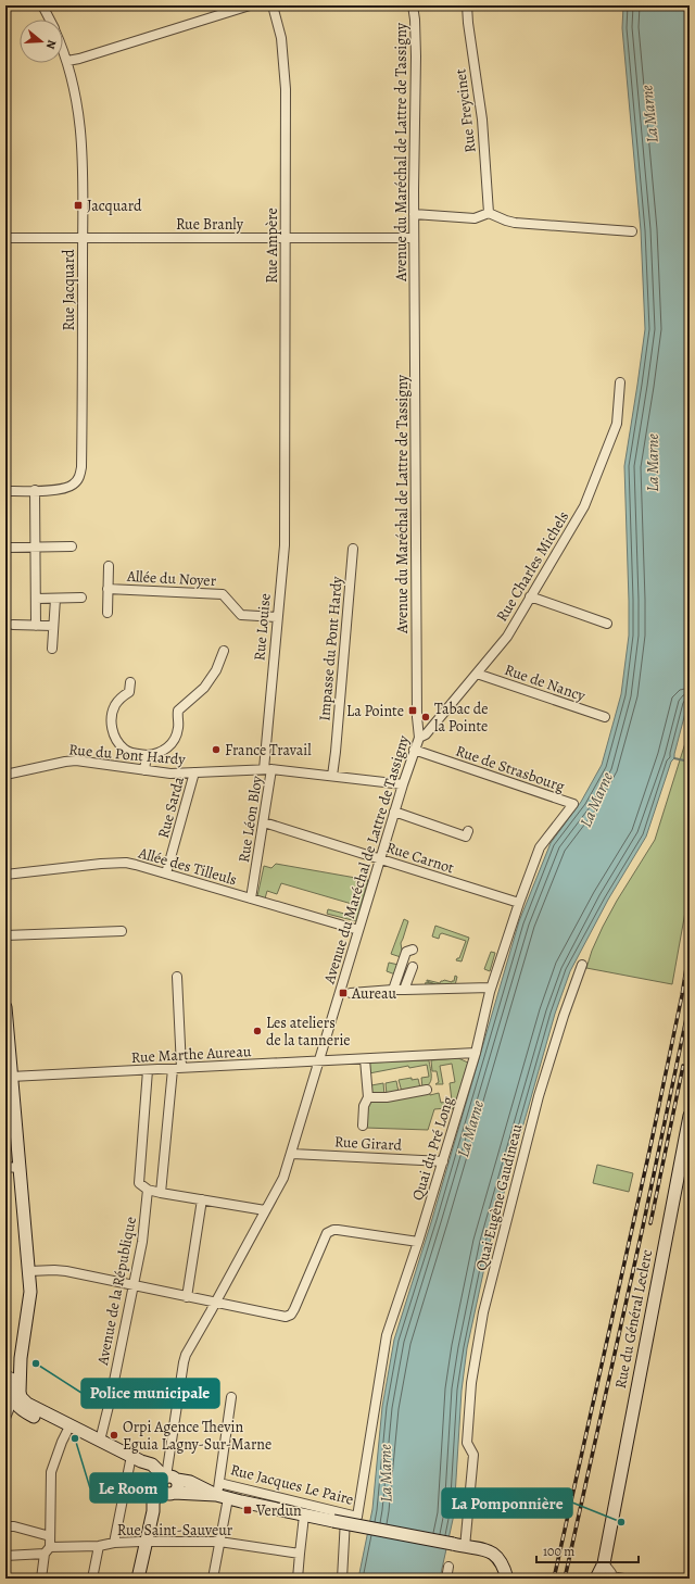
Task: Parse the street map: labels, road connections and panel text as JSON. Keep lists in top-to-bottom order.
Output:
{
  "streets": {
    "main road": ["Rue du Général Leclerc"],
    "street": [
      "Rue Freycinet",
      "Avenue du Maréchal de Lattre de Tassigny",
      "Rue Branly",
      "Rue Ampère",
      "Rue Jacquard",
      "Rue Charles Michels",
      "Allée du Noyer",
      "Rue Louise",
      "Impasse du Pont Hardy",
      "Rue de Nancy",
      "Rue du Pont Hardy",
      "Rue de Strasbourg",
      "Rue Sarda",
      "Rue Léon Bloy",
      "Rue Carnot",
      "Allée des Tilleuls",
      "Rue Marthe Aureau",
      "Rue Girard",
      "Quai du Pré Long",
      "Quai Eugène Gaudineau",
      "Avenue de la République",
      "Rue Jacques Le Paire",
      "Rue Saint-Sauveur"
    ]
  },
  "crossings": [
    ["Avenue du Maréchal de Lattre de Tassigny", "Rue Branly"],
    ["Avenue du Maréchal de Lattre de Tassigny", "Rue Charles Michels"],
    ["Avenue du Maréchal de Lattre de Tassigny", "Rue du Pont Hardy"],
    ["Avenue du Maréchal de Lattre de Tassigny", "Rue de Strasbourg"],
    ["Avenue du Maréchal de Lattre de Tassigny", "Rue Carnot"],
    ["Avenue du Maréchal de Lattre de Tassigny", "Allée des Tilleuls"],
    ["Avenue du Maréchal de Lattre de Tassigny", "Rue Marthe Aureau"],
    ["Avenue du Maréchal de Lattre de Tassigny", "Rue Girard"],
    ["Rue Branly", "Rue Ampère"],
    ["Rue Branly", "Rue Jacquard"],
    ["Rue Ampère", "Rue Louise"],
    ["Rue Charles Michels", "Rue de Nancy"],
    ["Allée du Noyer", "Rue Louise"],
    ["Rue Louise", "Rue du Pont Hardy"],
    ["Rue Louise", "Rue Léon Bloy"],
    ["Impasse du Pont Hardy", "Rue du Pont Hardy"],
    ["Rue du Pont Hardy", "Rue Sarda"],
    ["Rue du Pont Hardy", "Rue Léon Bloy"],
    ["Rue de Strasbourg", "Quai du Pré Long"],
    ["Rue Sarda", "Allée des Tilleuls"],
    ["Rue Léon Bloy", "Rue Carnot"],
    ["Rue Léon Bloy", "Allée des Tilleuls"],
    ["Rue Carnot", "Quai du Pré Long"],
    ["Rue Marthe Aureau", "Quai du Pré Long"],
    ["Rue Girard", "Quai du Pré Long"],
    ["Quai du Pré Long", "Rue Jacques Le Paire"]
  ],
  "water": ["La Marne"],
  "places": {
    "transit": [
      "Jacquard",
      "La Pointe",
      "Aureau",
      "Verdun"
    ],
    "other": [
      "Tabac de la Pointe",
      "France Travail",
      "Les ateliers de la tannerie",
      "Police municipale",
      "Orpi Agence Thevin Eguia Lagny-Sur-Marne",
      "Le Room",
      "La Pomponnière"
    ]
  },
  "scale_bar": "100 m",
  "north": "right"
}
